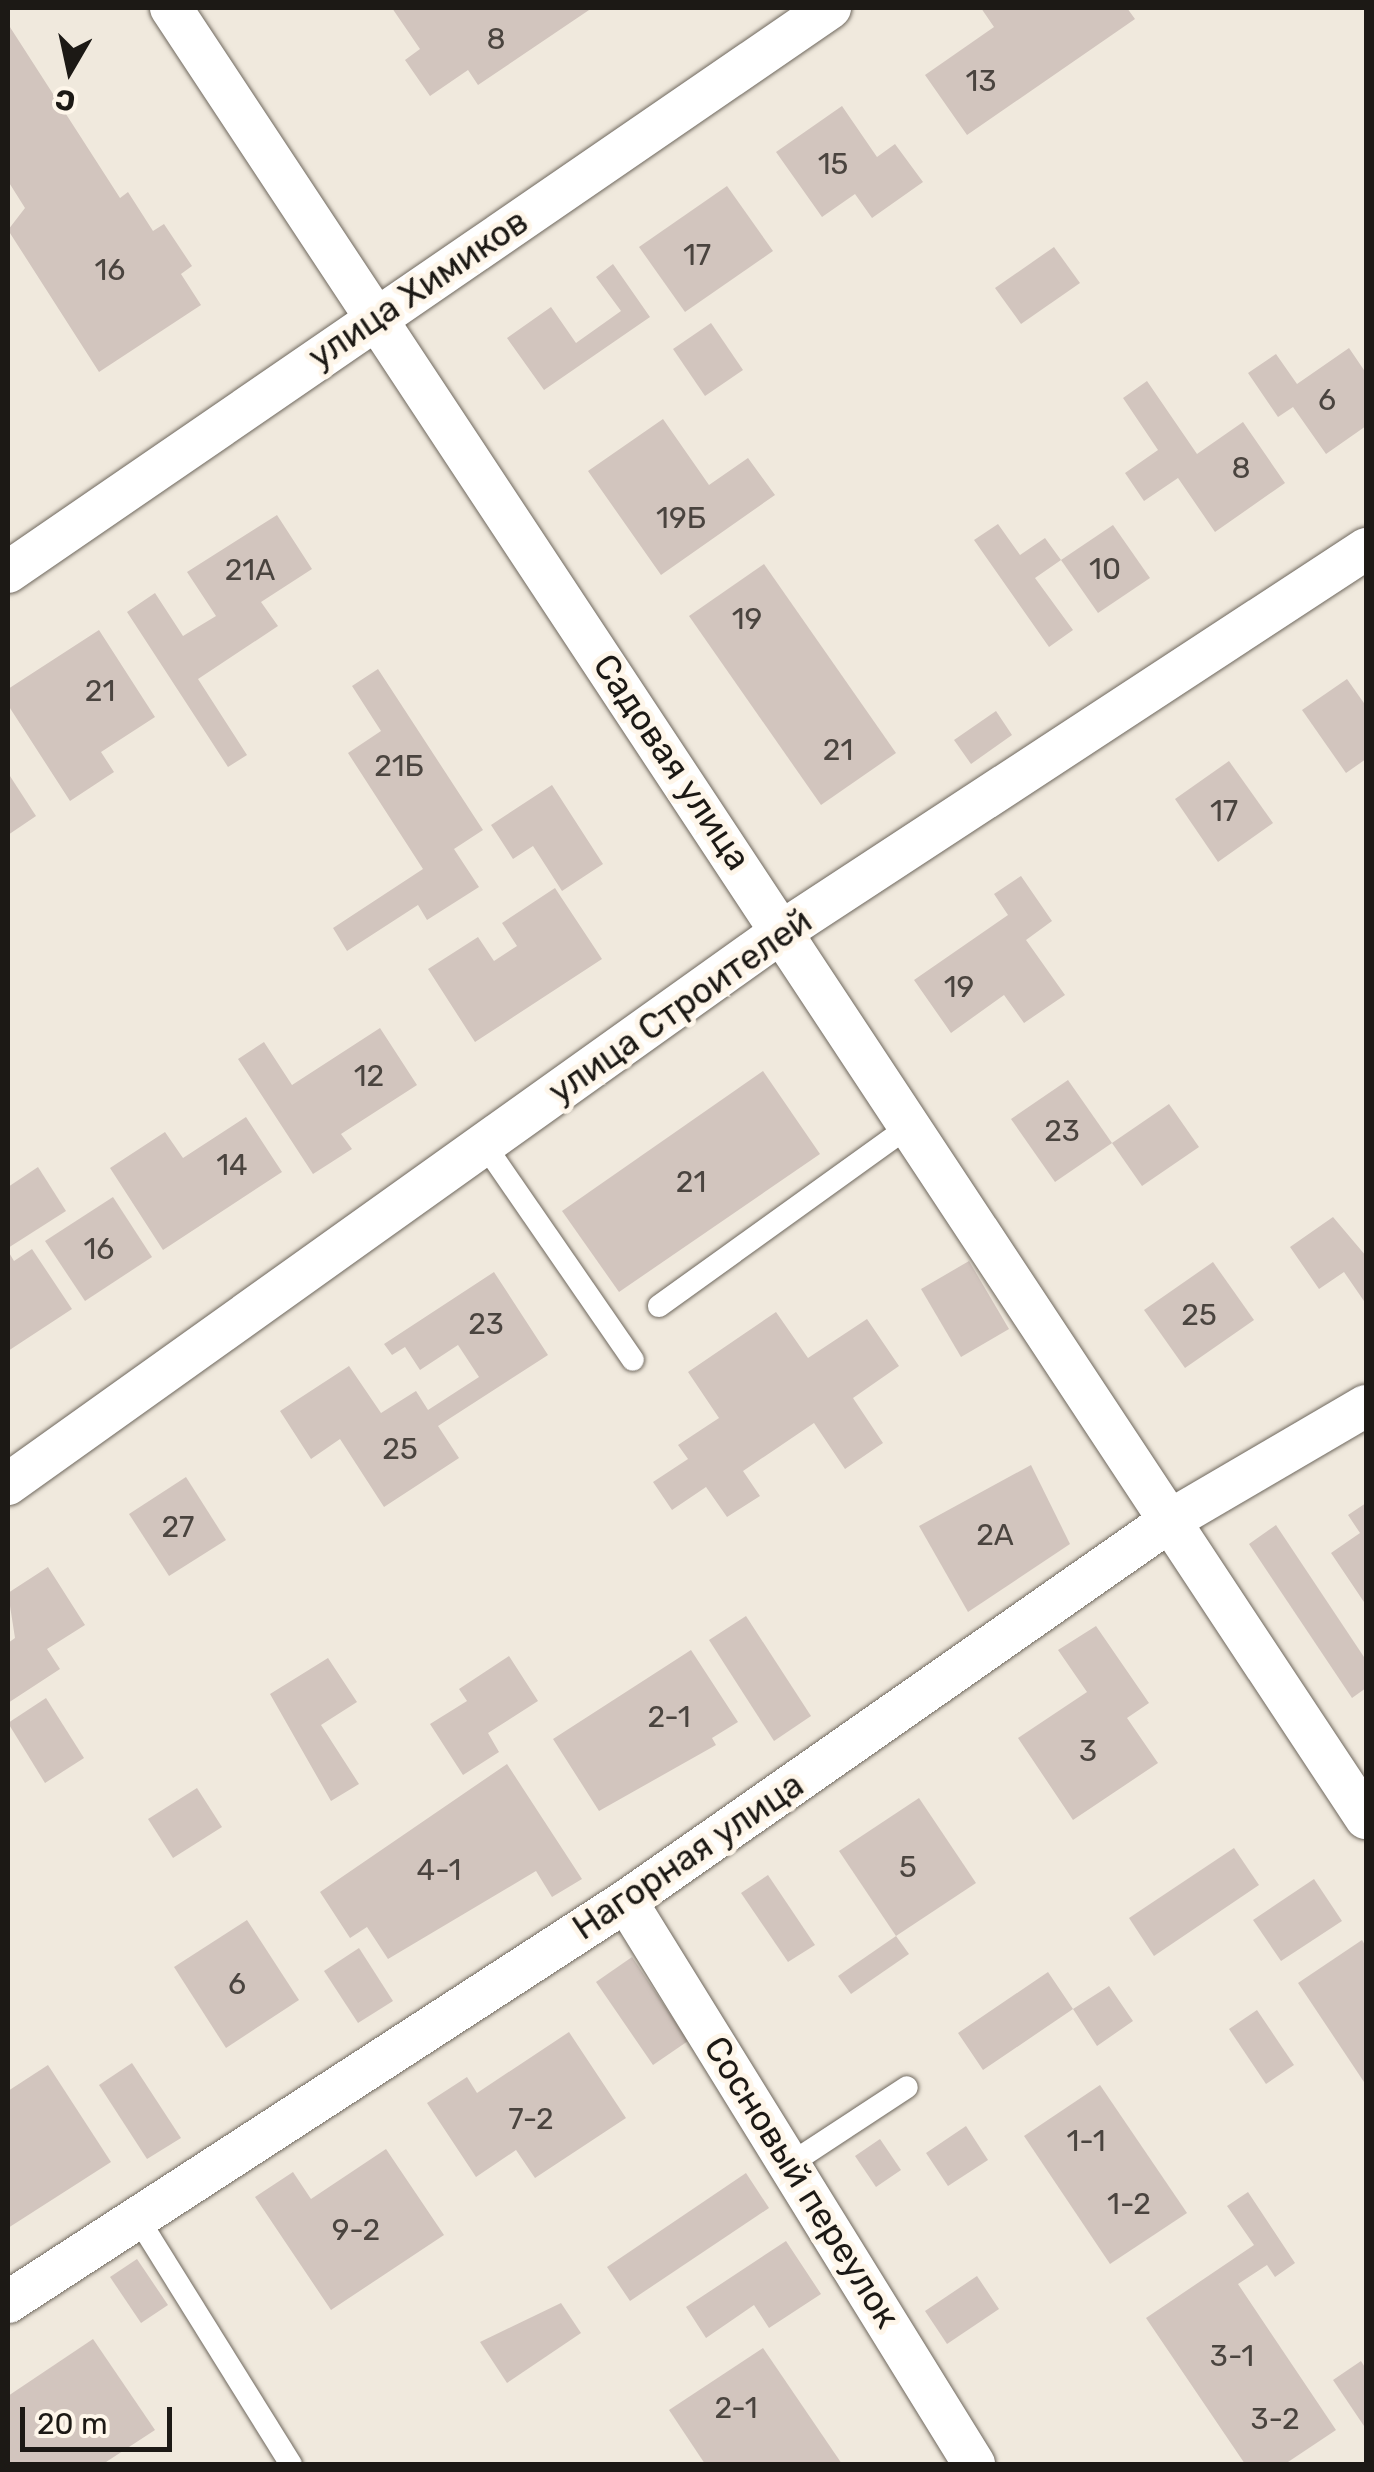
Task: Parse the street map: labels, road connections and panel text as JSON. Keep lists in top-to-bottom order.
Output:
{
  "streets": {
    "street": [
      "улица Химиков",
      "Садовая улица",
      "улица Строителей",
      "Нагорная улица",
      "Сосновый переулок"
    ]
  },
  "crossings": [
    ["улица Химиков", "Садовая улица"],
    ["Садовая улица", "улица Строителей"],
    ["Садовая улица", "Нагорная улица"],
    ["Нагорная улица", "Сосновый переулок"]
  ],
  "house_numbers": [
    "8",
    "13",
    "15",
    "17",
    "16",
    "6",
    "8",
    "19Б",
    "10",
    "21А",
    "19",
    "21",
    "21",
    "21Б",
    "17",
    "19",
    "12",
    "23",
    "14",
    "21",
    "16",
    "25",
    "23",
    "25",
    "27",
    "2А",
    "2-1",
    "3",
    "5",
    "4-1",
    "6",
    "7-2",
    "1-1",
    "1-2",
    "9-2",
    "3-1",
    "2-1",
    "3-2"
  ],
  "scale_bar": "20 m",
  "north": "bottom"
}
